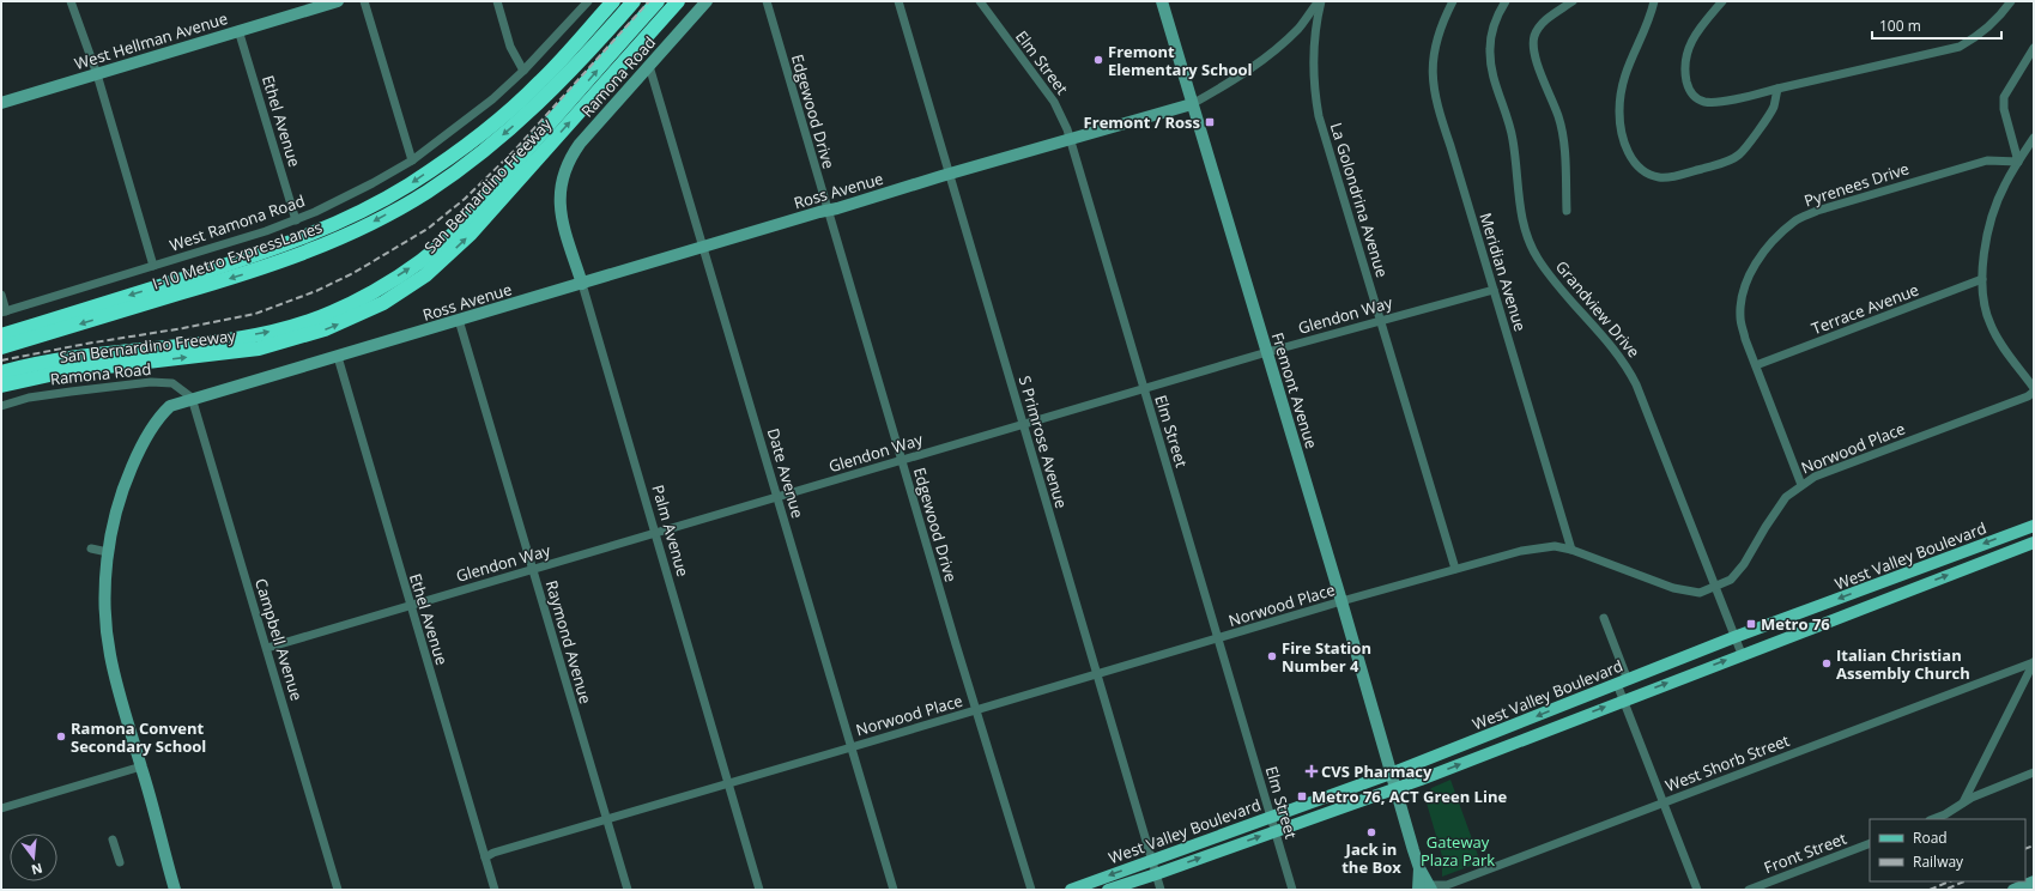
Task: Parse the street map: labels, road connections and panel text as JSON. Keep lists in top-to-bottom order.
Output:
{
  "streets": {
    "highway": ["San Bernardino Freeway", "I-10 Metro ExpressLanes"],
    "main road": ["West Valley Boulevard"],
    "street": [
      "West Hellman Avenue",
      "Elm Street",
      "Ramona Road",
      "Edgewood Drive",
      "Ethel Avenue",
      "Pyrenees Drive",
      "Ross Avenue",
      "La Golondrina Avenue",
      "West Ramona Road",
      "Meridian Avenue",
      "Grandview Drive",
      "Terrace Avenue",
      "Glendon Way",
      "Fremont Avenue",
      "S Primrose Avenue",
      "Norwood Place",
      "Date Avenue",
      "Palm Avenue",
      "Campbell Avenue",
      "Raymond Avenue",
      "West Shorb Street",
      "Front Street"
    ]
  },
  "crossings": [
    ["West Hellman Avenue", "Ethel Avenue"],
    ["Elm Street", "Ross Avenue"],
    ["Elm Street", "Glendon Way"],
    ["Elm Street", "Norwood Place"],
    ["Elm Street", "West Valley Boulevard"],
    ["Ramona Road", "Date Avenue"],
    ["Ramona Road", "Palm Avenue"],
    ["Ramona Road", "Campbell Avenue"],
    ["Edgewood Drive", "Ross Avenue"],
    ["Edgewood Drive", "Glendon Way"],
    ["Edgewood Drive", "Norwood Place"],
    ["Ethel Avenue", "Ross Avenue"],
    ["Ethel Avenue", "West Ramona Road"],
    ["Ethel Avenue", "Glendon Way"],
    ["Ethel Avenue", "Norwood Place"],
    ["Pyrenees Drive", "Terrace Avenue"],
    ["Pyrenees Drive", "Norwood Place"],
    ["Ross Avenue", "La Golondrina Avenue"],
    ["Ross Avenue", "Fremont Avenue"],
    ["Ross Avenue", "S Primrose Avenue"],
    ["Ross Avenue", "Date Avenue"],
    ["Ross Avenue", "Palm Avenue"],
    ["Ross Avenue", "Raymond Avenue"],
    ["La Golondrina Avenue", "Glendon Way"],
    ["La Golondrina Avenue", "Norwood Place"],
    ["Meridian Avenue", "Glendon Way"],
    ["Meridian Avenue", "Norwood Place"],
    ["Grandview Drive", "Norwood Place"],
    ["Grandview Drive", "West Valley Boulevard"],
    ["Glendon Way", "Fremont Avenue"],
    ["Glendon Way", "S Primrose Avenue"],
    ["Glendon Way", "Date Avenue"],
    ["Glendon Way", "Palm Avenue"],
    ["Glendon Way", "Campbell Avenue"],
    ["Glendon Way", "Raymond Avenue"],
    ["Fremont Avenue", "Norwood Place"],
    ["Fremont Avenue", "West Valley Boulevard"],
    ["Fremont Avenue", "West Shorb Street"],
    ["S Primrose Avenue", "Norwood Place"],
    ["S Primrose Avenue", "West Valley Boulevard"],
    ["Norwood Place", "Date Avenue"],
    ["Norwood Place", "Palm Avenue"],
    ["Norwood Place", "Raymond Avenue"]
  ],
  "parks": ["Gateway Plaza Park"],
  "places": {
    "other": [
      "Fremont Elementary School",
      "Fire Station Number 4",
      "Italian Christian Assembly Church",
      "Ramona Convent Secondary School",
      "Jack in the Box"
    ],
    "transit": ["Fremont / Ross", "Metro 76", "Metro 76, ACT Green Line"],
    "health": ["CVS Pharmacy"]
  },
  "legend": ["Road", "Railway"],
  "scale_bar": "100 m",
  "north": "bottom"
}
